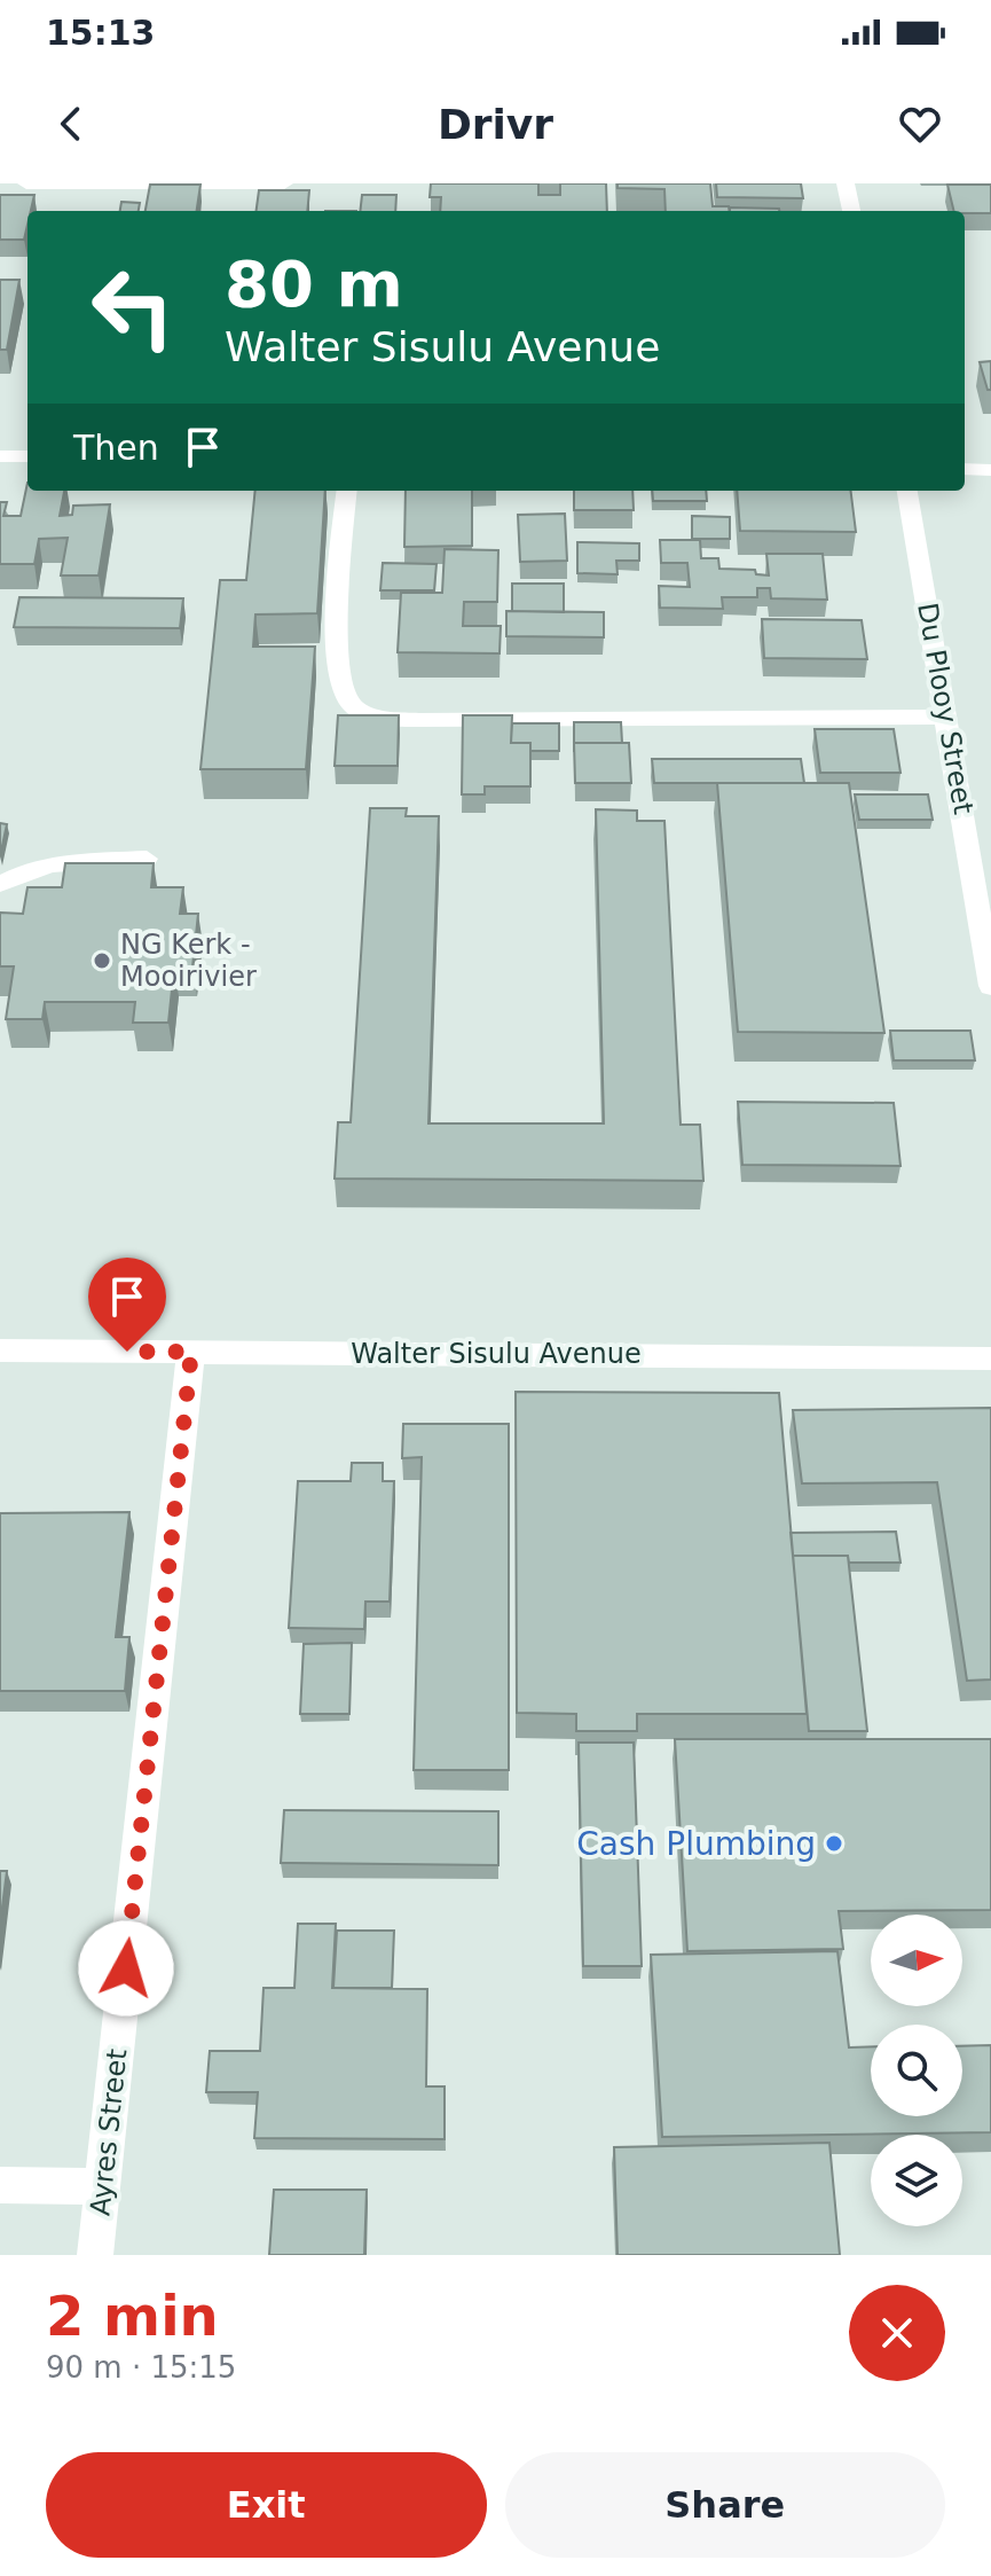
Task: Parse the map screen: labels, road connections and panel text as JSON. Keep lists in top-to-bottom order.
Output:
{
  "streets": {
    "street": ["Du Plooy Street", "Walter Sisulu Avenue", "Ayres Street"]
  },
  "crossings": [
    ["Walter Sisulu Avenue", "Ayres Street"]
  ],
  "places": ["NG Kerk - Mooirivier", "Cash Plumbing"],
  "north": "right",
  "page": {
    "status": "15:13",
    "header": "Drivr",
    "turn": ["80 m", "Walter Sisulu Avenue"],
    "then": "Then",
    "heading": ["2 min", "90 m · 15:15"],
    "buttons": ["Exit", "Share"]
  }
}
